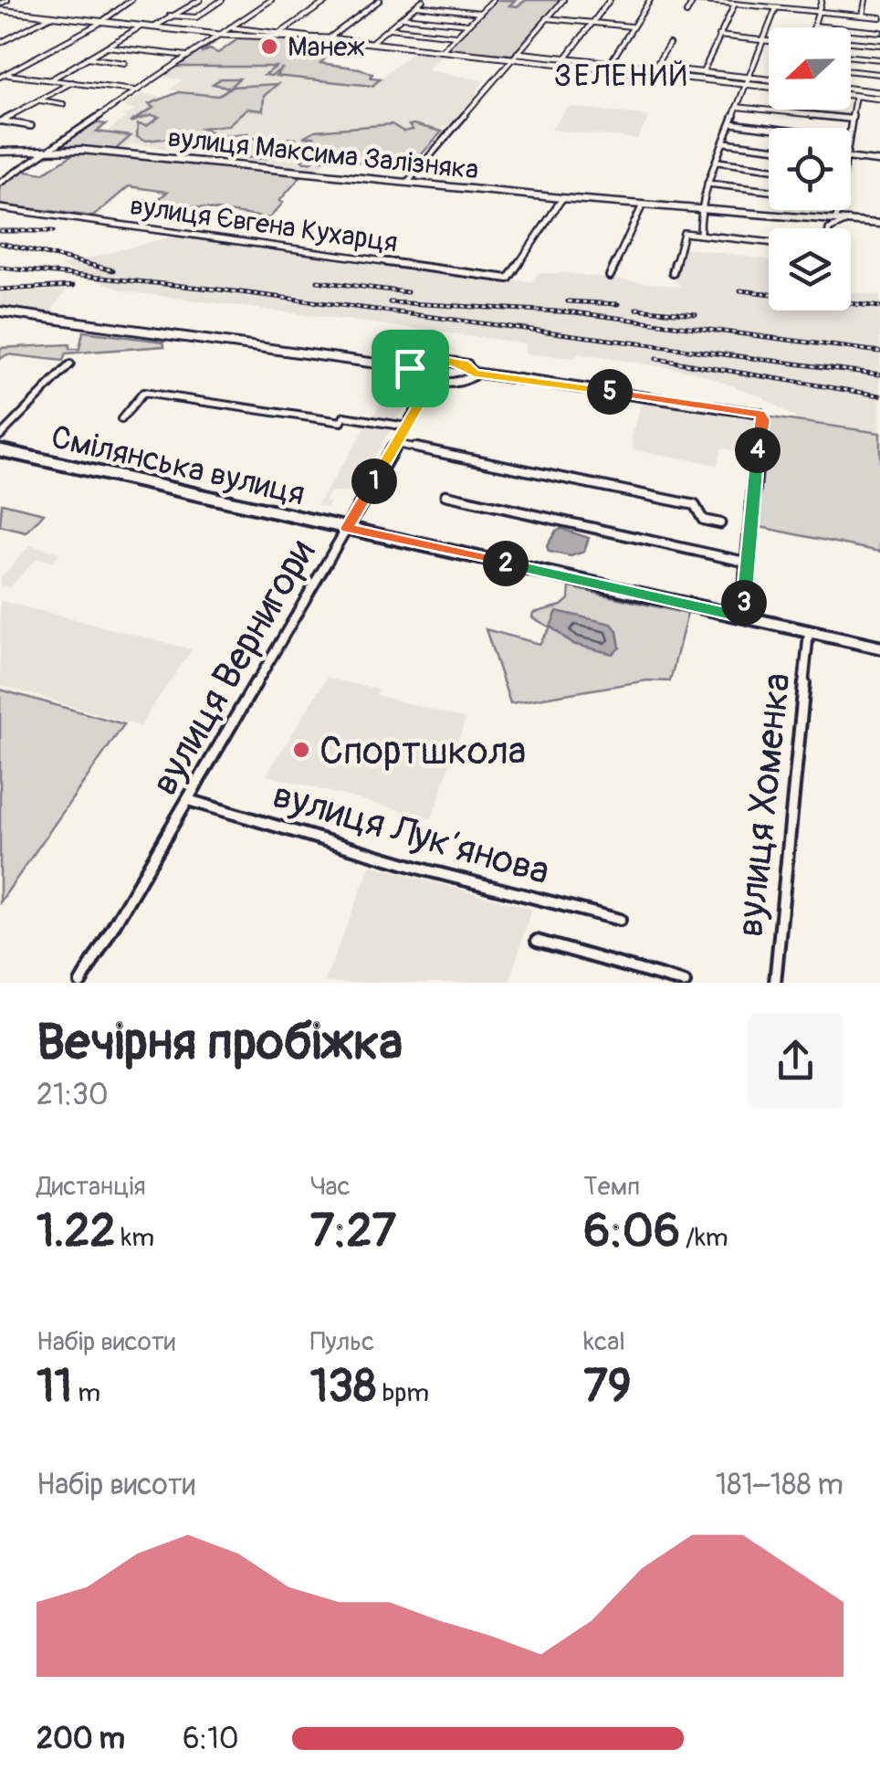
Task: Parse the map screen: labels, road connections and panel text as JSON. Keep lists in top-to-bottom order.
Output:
{
  "streets": {
    "main road": ["вулиця Максима Залізняка", "Смілянська вулиця"],
    "street": [
      "вулиця Євгена Кухарця",
      "вулиця Вернигори",
      "вулиця Хоменка",
      "вулиця Лукʼянова"
    ]
  },
  "crossings": [
    ["вулиця Максима Залізняка", "вулиця Євгена Кухарця"],
    ["Смілянська вулиця", "вулиця Вернигори"],
    ["Смілянська вулиця", "вулиця Хоменка"],
    ["вулиця Вернигори", "вулиця Лукʼянова"]
  ],
  "districts": ["ЗЕЛЕНИЙ"],
  "places": ["Манеж", "Спортшкола"],
  "north": "left",
  "page": {
    "pins": [
      "5",
      "4",
      "1",
      "2",
      "3"
    ],
    "heading": ["Вечірня пробіжка", "21:30"],
    "stats": [
      ["Дистанція", "1.22 km"],
      ["Час", "7:27"],
      ["Темп", "6:06 /km"],
      ["Набір висоти", "11 m"],
      ["Пульс", "138 bpm"],
      ["kcal", "79"]
    ],
    "chart": ["Набір висоти", "181–188 m"],
    "list": [
      {
        "name": "200 m",
        "note": "6:10"
      }
    ]
  }
}
